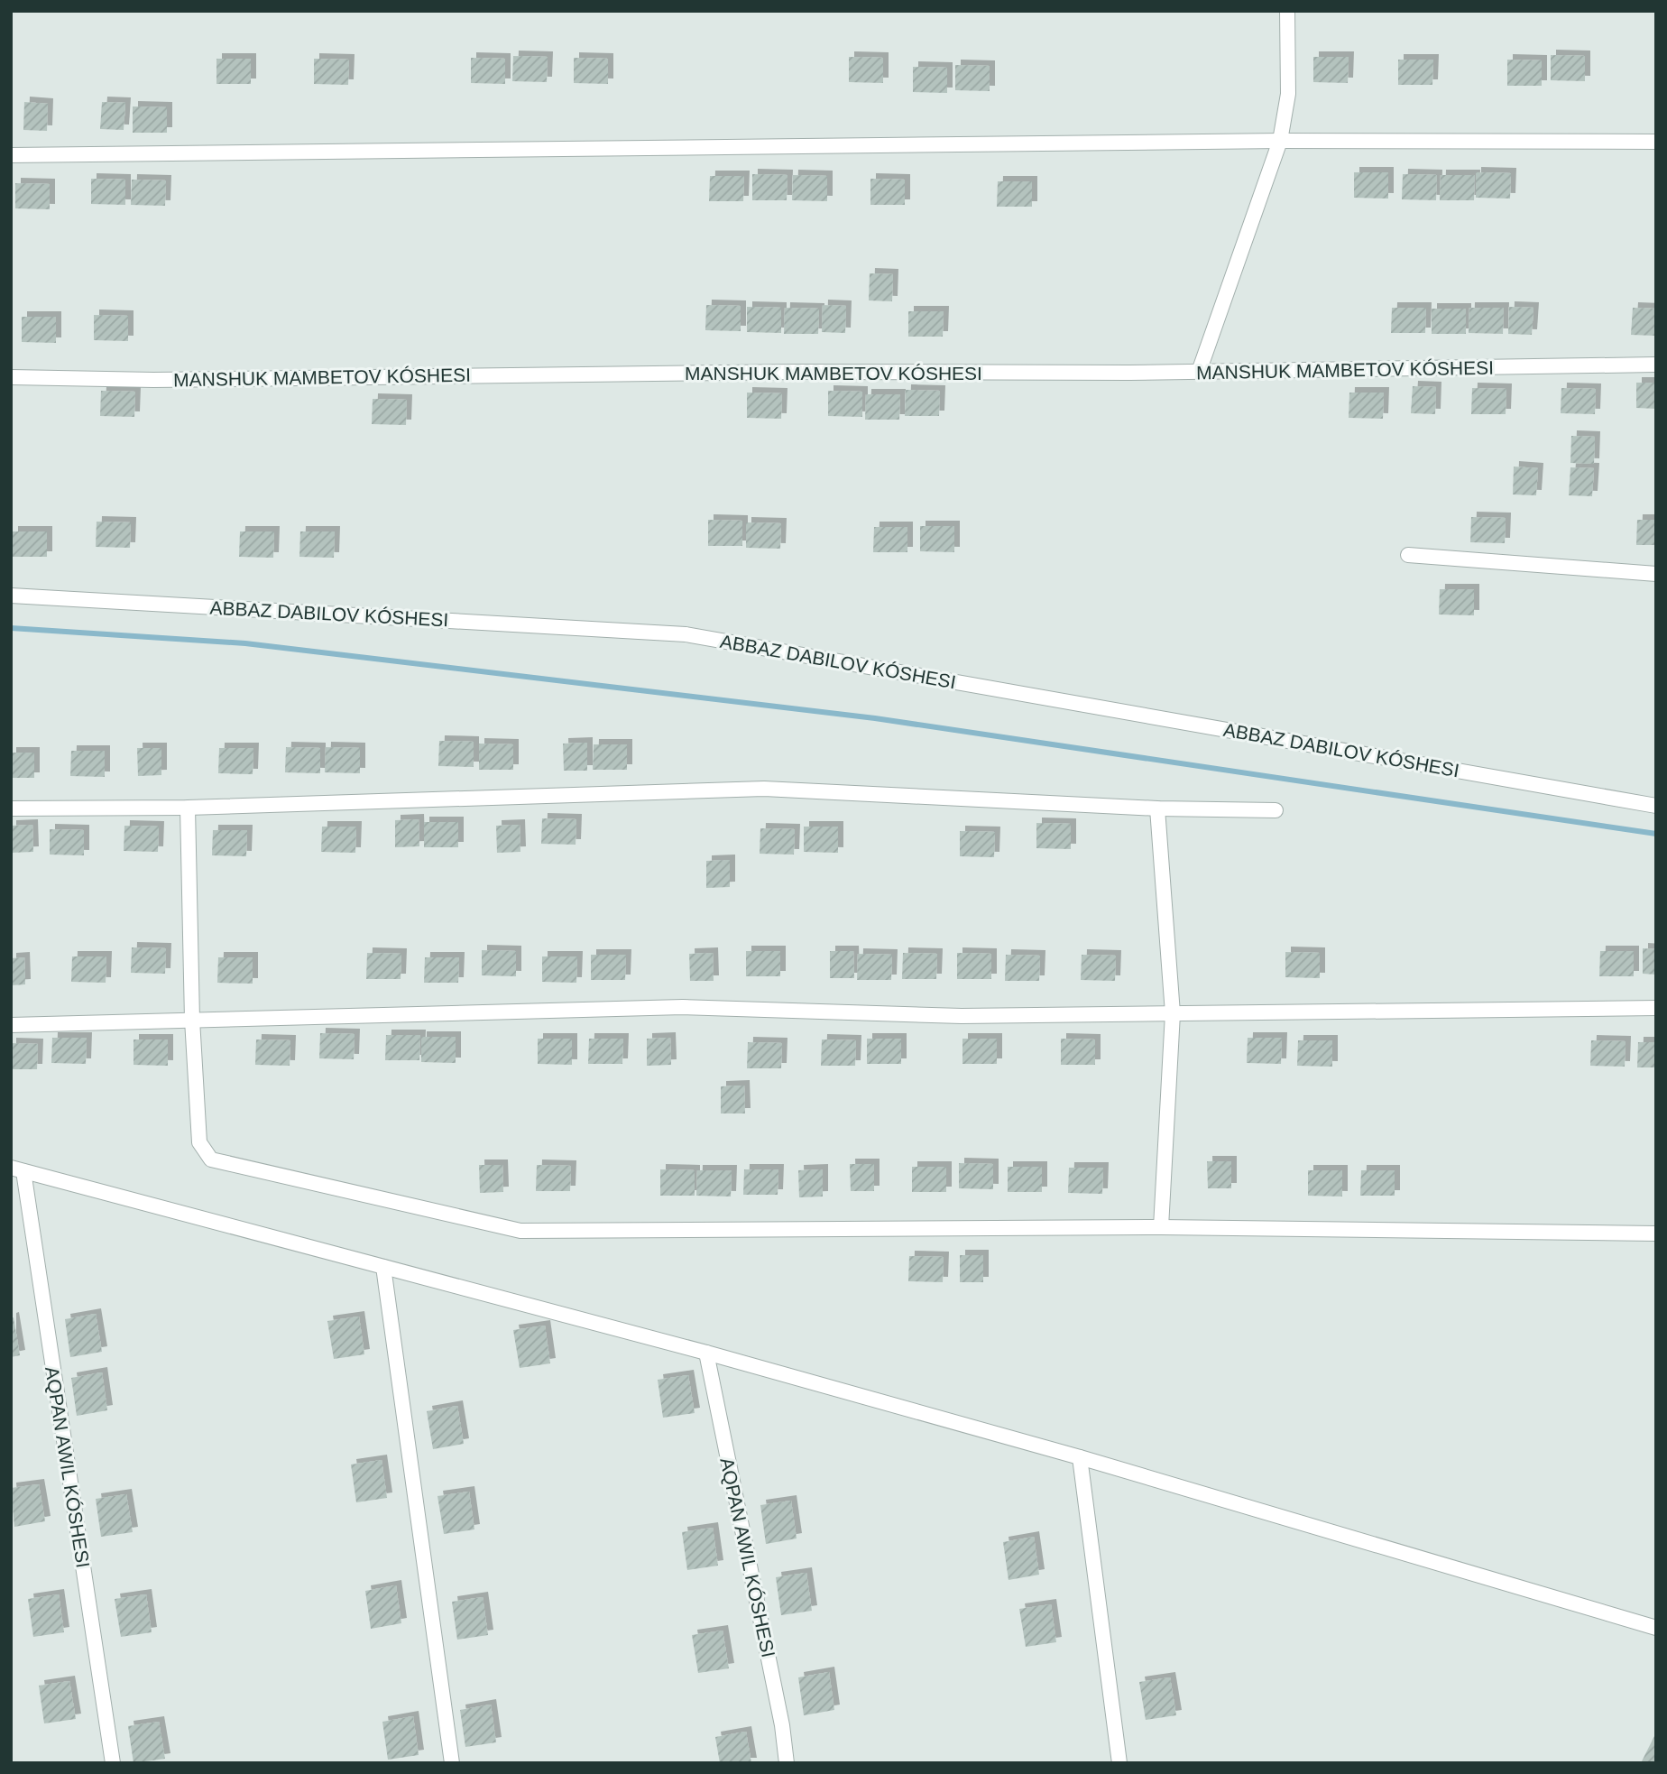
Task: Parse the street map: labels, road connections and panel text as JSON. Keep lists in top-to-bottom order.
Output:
{
  "streets": {
    "street": ["MANSHUK MAMBETOV KÓSHESI", "ABBAZ DABILOV KÓSHESI"]
  }
}
